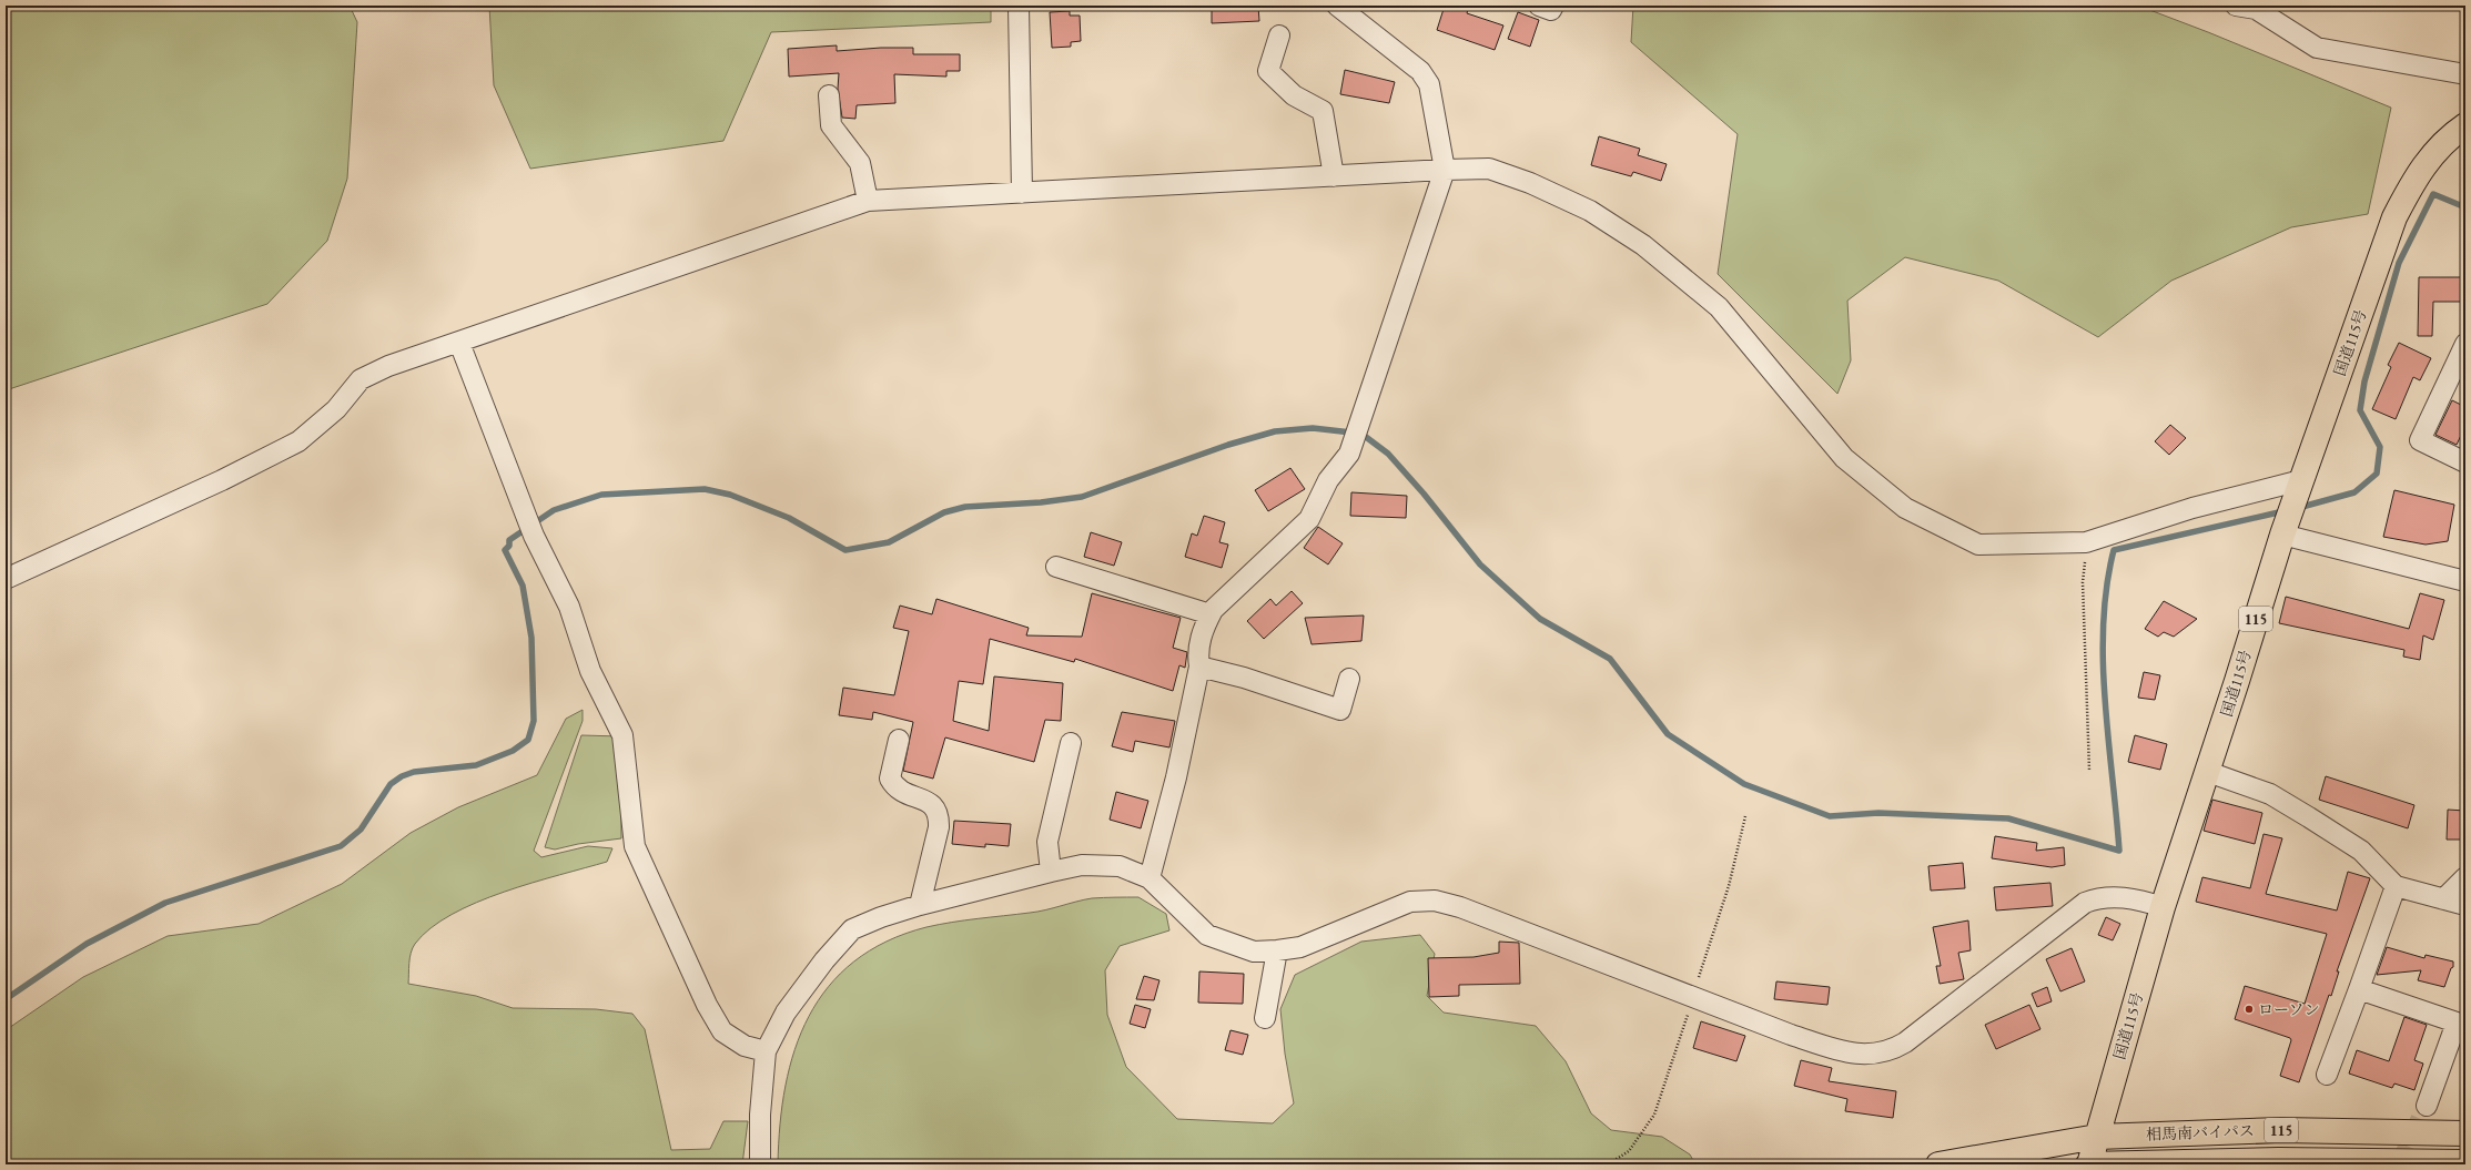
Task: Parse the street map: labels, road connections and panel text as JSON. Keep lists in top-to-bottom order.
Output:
{
  "streets": {
    "highway": ["国道115号", "115", "相馬南バイパス"]
  },
  "crossings": [
    ["国道115号", "相馬南バイパス"]
  ],
  "places": ["ローソン"]
}
